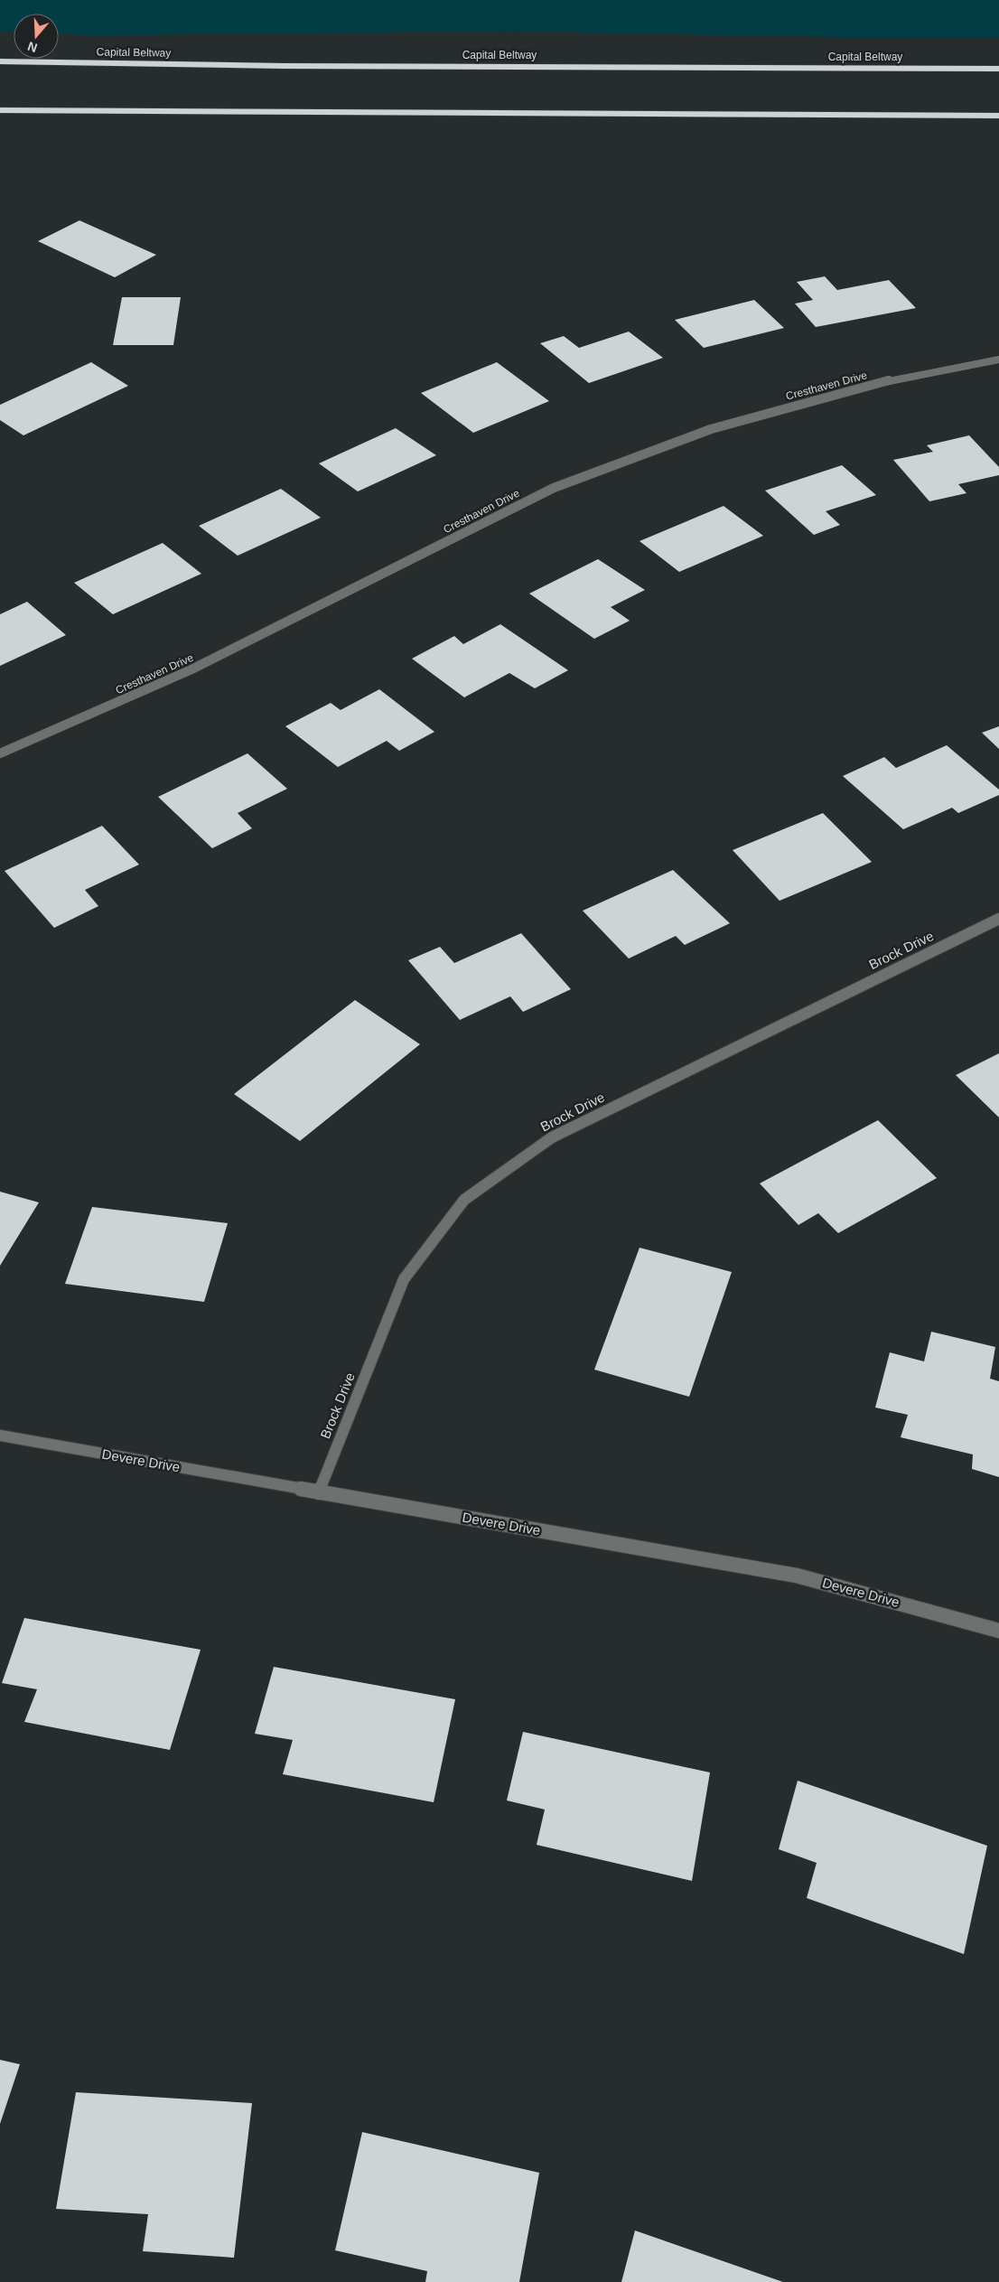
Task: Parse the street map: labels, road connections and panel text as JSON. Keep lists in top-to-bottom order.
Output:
{
  "streets": {
    "highway": ["Capital Beltway"],
    "street": ["Cresthaven Drive", "Brock Drive", "Devere Drive"]
  },
  "crossings": [
    ["Brock Drive", "Devere Drive"]
  ],
  "north": "bottom"
}
